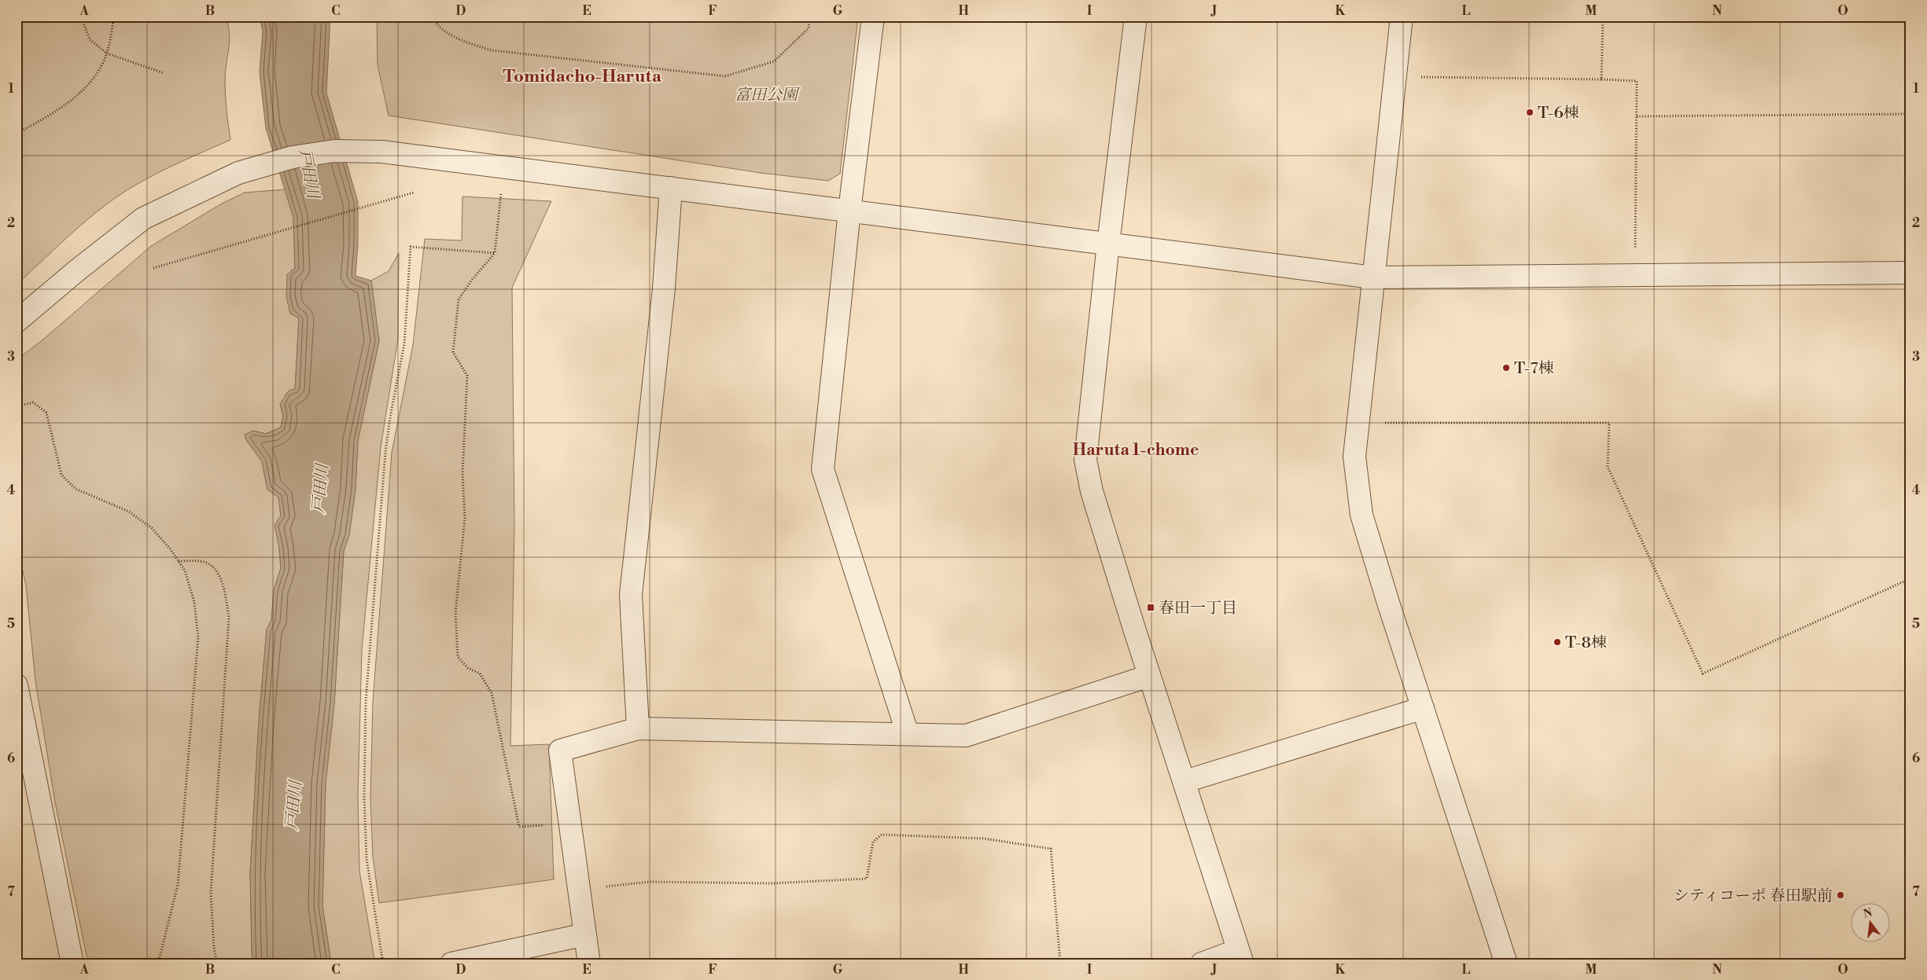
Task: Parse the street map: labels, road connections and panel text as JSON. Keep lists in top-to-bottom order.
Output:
{
  "districts": ["Tomidacho-Haruta", "Haruta 1-chome"],
  "water": ["戸田川"],
  "parks": ["富田公園"],
  "places": {
    "other": [
      "T-6棟",
      "T-7棟",
      "T-8棟",
      "シティコーポ 春田駅前"
    ],
    "transit": ["春田一丁目"]
  },
  "north": "top",
  "grid": {
    "columns": [
      "A",
      "B",
      "C",
      "D",
      "E",
      "F",
      "G",
      "H",
      "I",
      "J",
      "K",
      "L",
      "M",
      "N",
      "O"
    ],
    "rows": [
      "1",
      "2",
      "3",
      "4",
      "5",
      "6",
      "7"
    ]
  }
}
